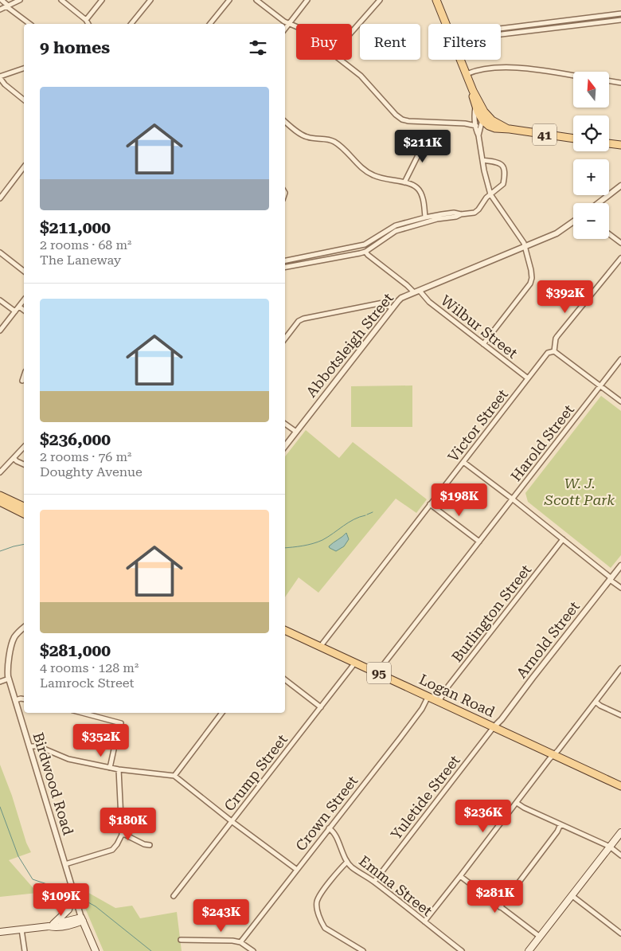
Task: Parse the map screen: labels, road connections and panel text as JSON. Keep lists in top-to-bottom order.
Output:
{
  "streets": {
    "main road": ["41", "95", "Logan Road"],
    "street": [
      "Wilbur Street",
      "Abbotsleigh Street",
      "Victor Street",
      "Harold Street",
      "Burlington Street",
      "Arnold Street",
      "Crump Street",
      "Birdwood Road",
      "Yuletide Street",
      "Crown Street",
      "Emma Street"
    ]
  },
  "crossings": [
    ["Wilbur Street", "Abbotsleigh Street"],
    ["Wilbur Street", "Victor Street"],
    ["Victor Street", "Logan Road"],
    ["Harold Street", "Logan Road"],
    ["Burlington Street", "Logan Road"],
    ["Arnold Street", "Logan Road"],
    ["Arnold Street", "Yuletide Street"],
    ["Logan Road", "Crump Street"],
    ["Logan Road", "Yuletide Street"],
    ["Logan Road", "Crown Street"],
    ["Yuletide Street", "Emma Street"],
    ["Crown Street", "Emma Street"]
  ],
  "parks": ["W. J. Scott Park"],
  "north": "top",
  "page": {
    "chip": ["Buy", "Rent", "Filters"],
    "heading": "9 homes",
    "map_buttons": ["+", "−"],
    "list": [
      {
        "name": "$211,000",
        "note": "2 rooms · 68 m² · The Laneway"
      },
      {
        "name": "$236,000",
        "note": "2 rooms · 76 m² · Doughty Avenue"
      },
      {
        "name": "$281,000",
        "note": "4 rooms · 128 m² · Lamrock Street"
      }
    ],
    "price": [
      "$211K",
      "$392K",
      "$198K",
      "$352K",
      "$236K",
      "$180K",
      "$281K",
      "$109K",
      "$243K"
    ]
  }
}
